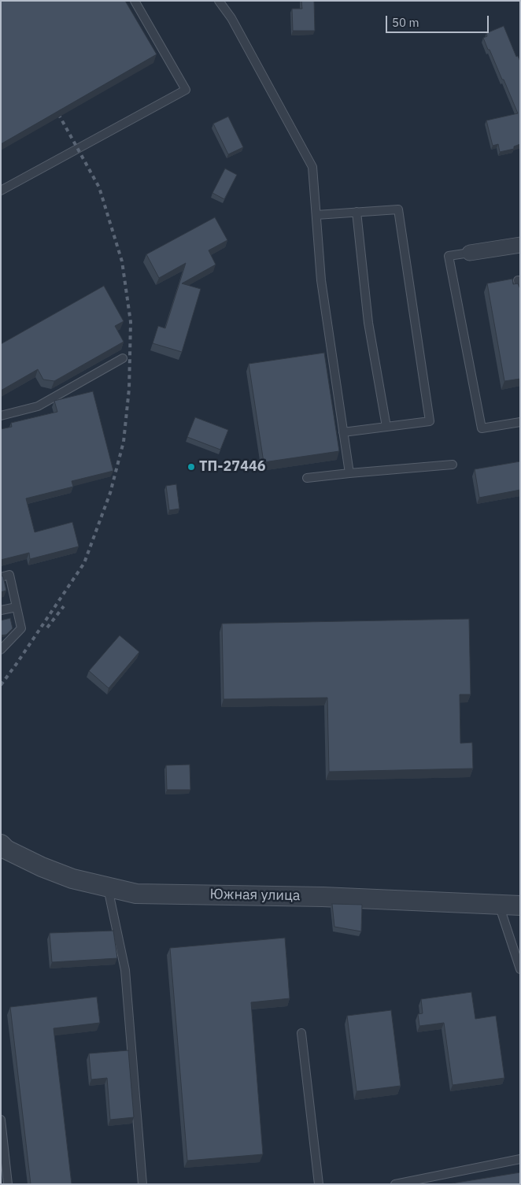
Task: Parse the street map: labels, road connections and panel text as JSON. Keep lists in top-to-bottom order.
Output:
{
  "streets": {
    "street": ["Южная улица"]
  },
  "places": ["ТП-27446"],
  "scale_bar": "50 m"
}
